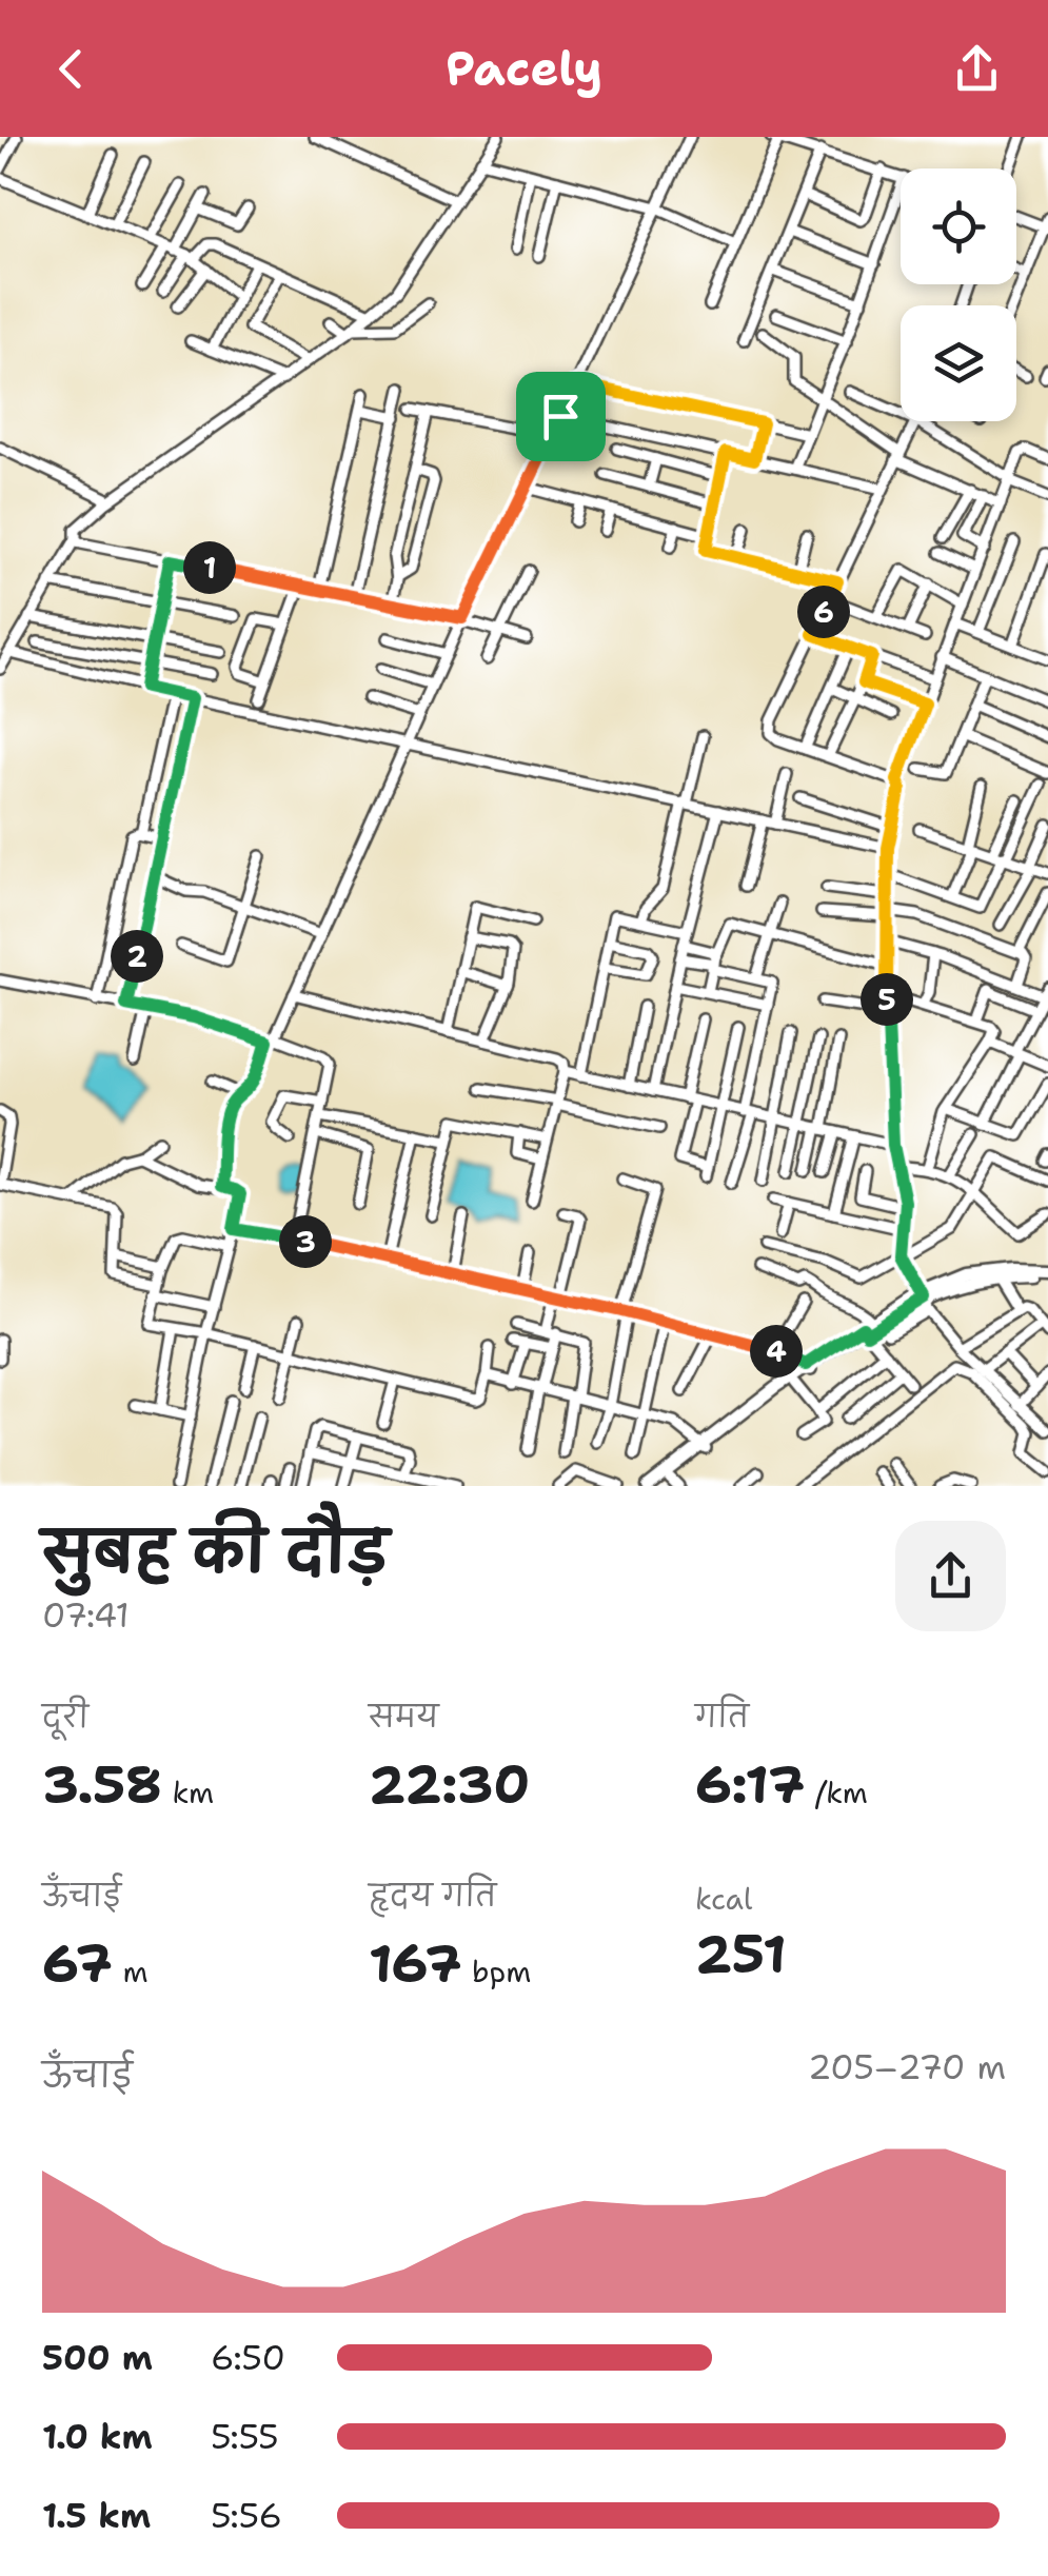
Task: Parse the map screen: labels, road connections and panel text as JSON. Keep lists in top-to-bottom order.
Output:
{
  "page": {
    "header": "Pacely",
    "pins": [
      "1",
      "6",
      "2",
      "5",
      "3",
      "4"
    ],
    "heading": ["सुबह की दौड़", "07:41"],
    "stats": [
      ["दूरी", "3.58 km"],
      ["समय", "22:30"],
      ["गति", "6:17 /km"],
      ["ऊँचाई", "67 m"],
      ["हृदय गति", "167 bpm"],
      ["kcal", "251"]
    ],
    "chart": ["ऊँचाई", "205–270 m"],
    "list": [
      {
        "name": "500 m",
        "note": "6:50"
      },
      {
        "name": "1.0 km",
        "note": "5:55"
      },
      {
        "name": "1.5 km",
        "note": "5:56"
      }
    ]
  }
}
